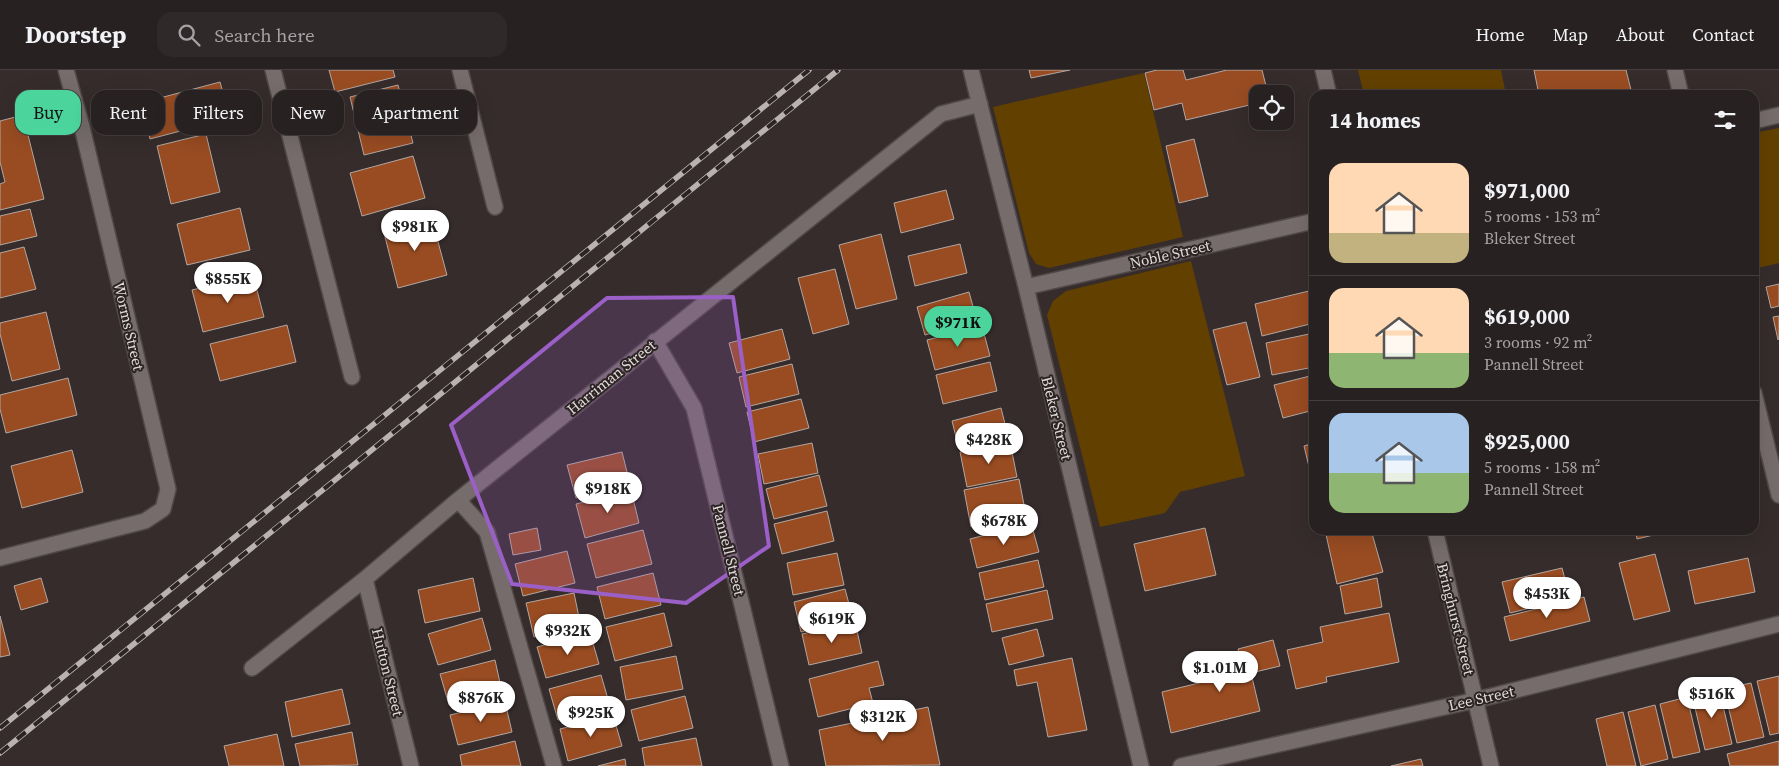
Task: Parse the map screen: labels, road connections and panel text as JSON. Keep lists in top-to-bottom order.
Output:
{
  "streets": {
    "street": [
      "Noble Street",
      "Worms Street",
      "Harriman Street",
      "Bleker Street",
      "Pannell Street",
      "Bringhurst Street",
      "Hutton Street",
      "Lee Street"
    ]
  },
  "crossings": [
    ["Noble Street", "Bleker Street"],
    ["Harriman Street", "Bleker Street"],
    ["Harriman Street", "Pannell Street"],
    ["Harriman Street", "Hutton Street"],
    ["Bringhurst Street", "Lee Street"]
  ],
  "page": {
    "header": "Doorstep",
    "search": "Search here",
    "nav": [
      "Home",
      "Map",
      "About",
      "Contact"
    ],
    "chip": [
      "Buy",
      "Rent",
      "Filters",
      "New",
      "Apartment"
    ],
    "heading": "14 homes",
    "list": [
      {
        "name": "$971,000",
        "note": "5 rooms · 153 m² · Bleker Street"
      },
      {
        "name": "$619,000",
        "note": "3 rooms · 92 m² · Pannell Street"
      },
      {
        "name": "$925,000",
        "note": "5 rooms · 158 m² · Pannell Street"
      }
    ],
    "price": [
      "$981K",
      "$855K",
      "$971K",
      "$428K",
      "$918K",
      "$678K",
      "$453K",
      "$619K",
      "$932K",
      "$1.01M",
      "$516K",
      "$876K",
      "$925K",
      "$312K"
    ]
  }
}
